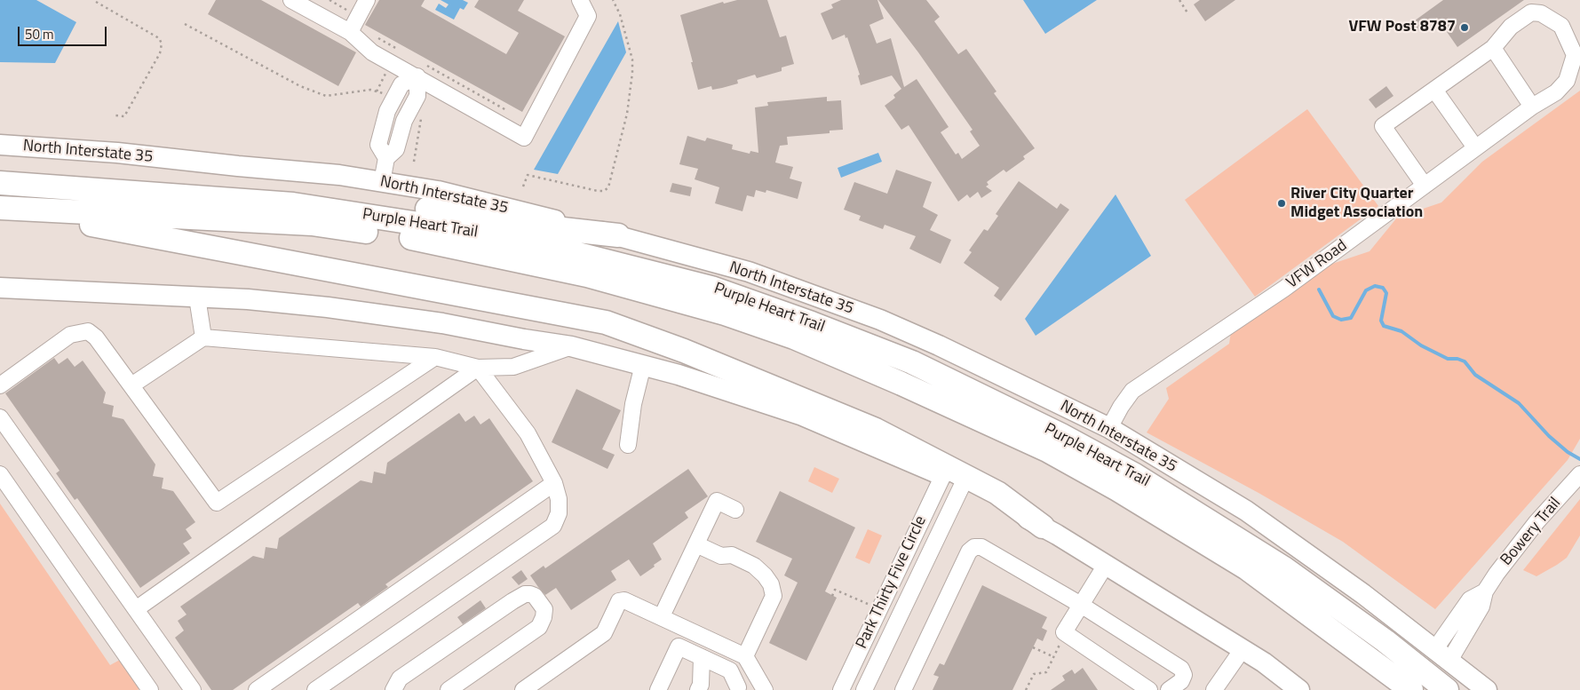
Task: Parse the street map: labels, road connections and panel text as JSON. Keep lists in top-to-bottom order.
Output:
{
  "streets": {
    "highway": ["Purple Heart Trail"],
    "main road": ["North Interstate 35"],
    "street": ["VFW Road", "Bowery Trail", "Park Thirty Five Circle"]
  },
  "crossings": [
    ["North Interstate 35", "VFW Road"],
    ["North Interstate 35", "Bowery Trail"]
  ],
  "places": ["VFW Post 8787", "River City Quarter Midget Association"],
  "scale_bar": "50 m"
}
